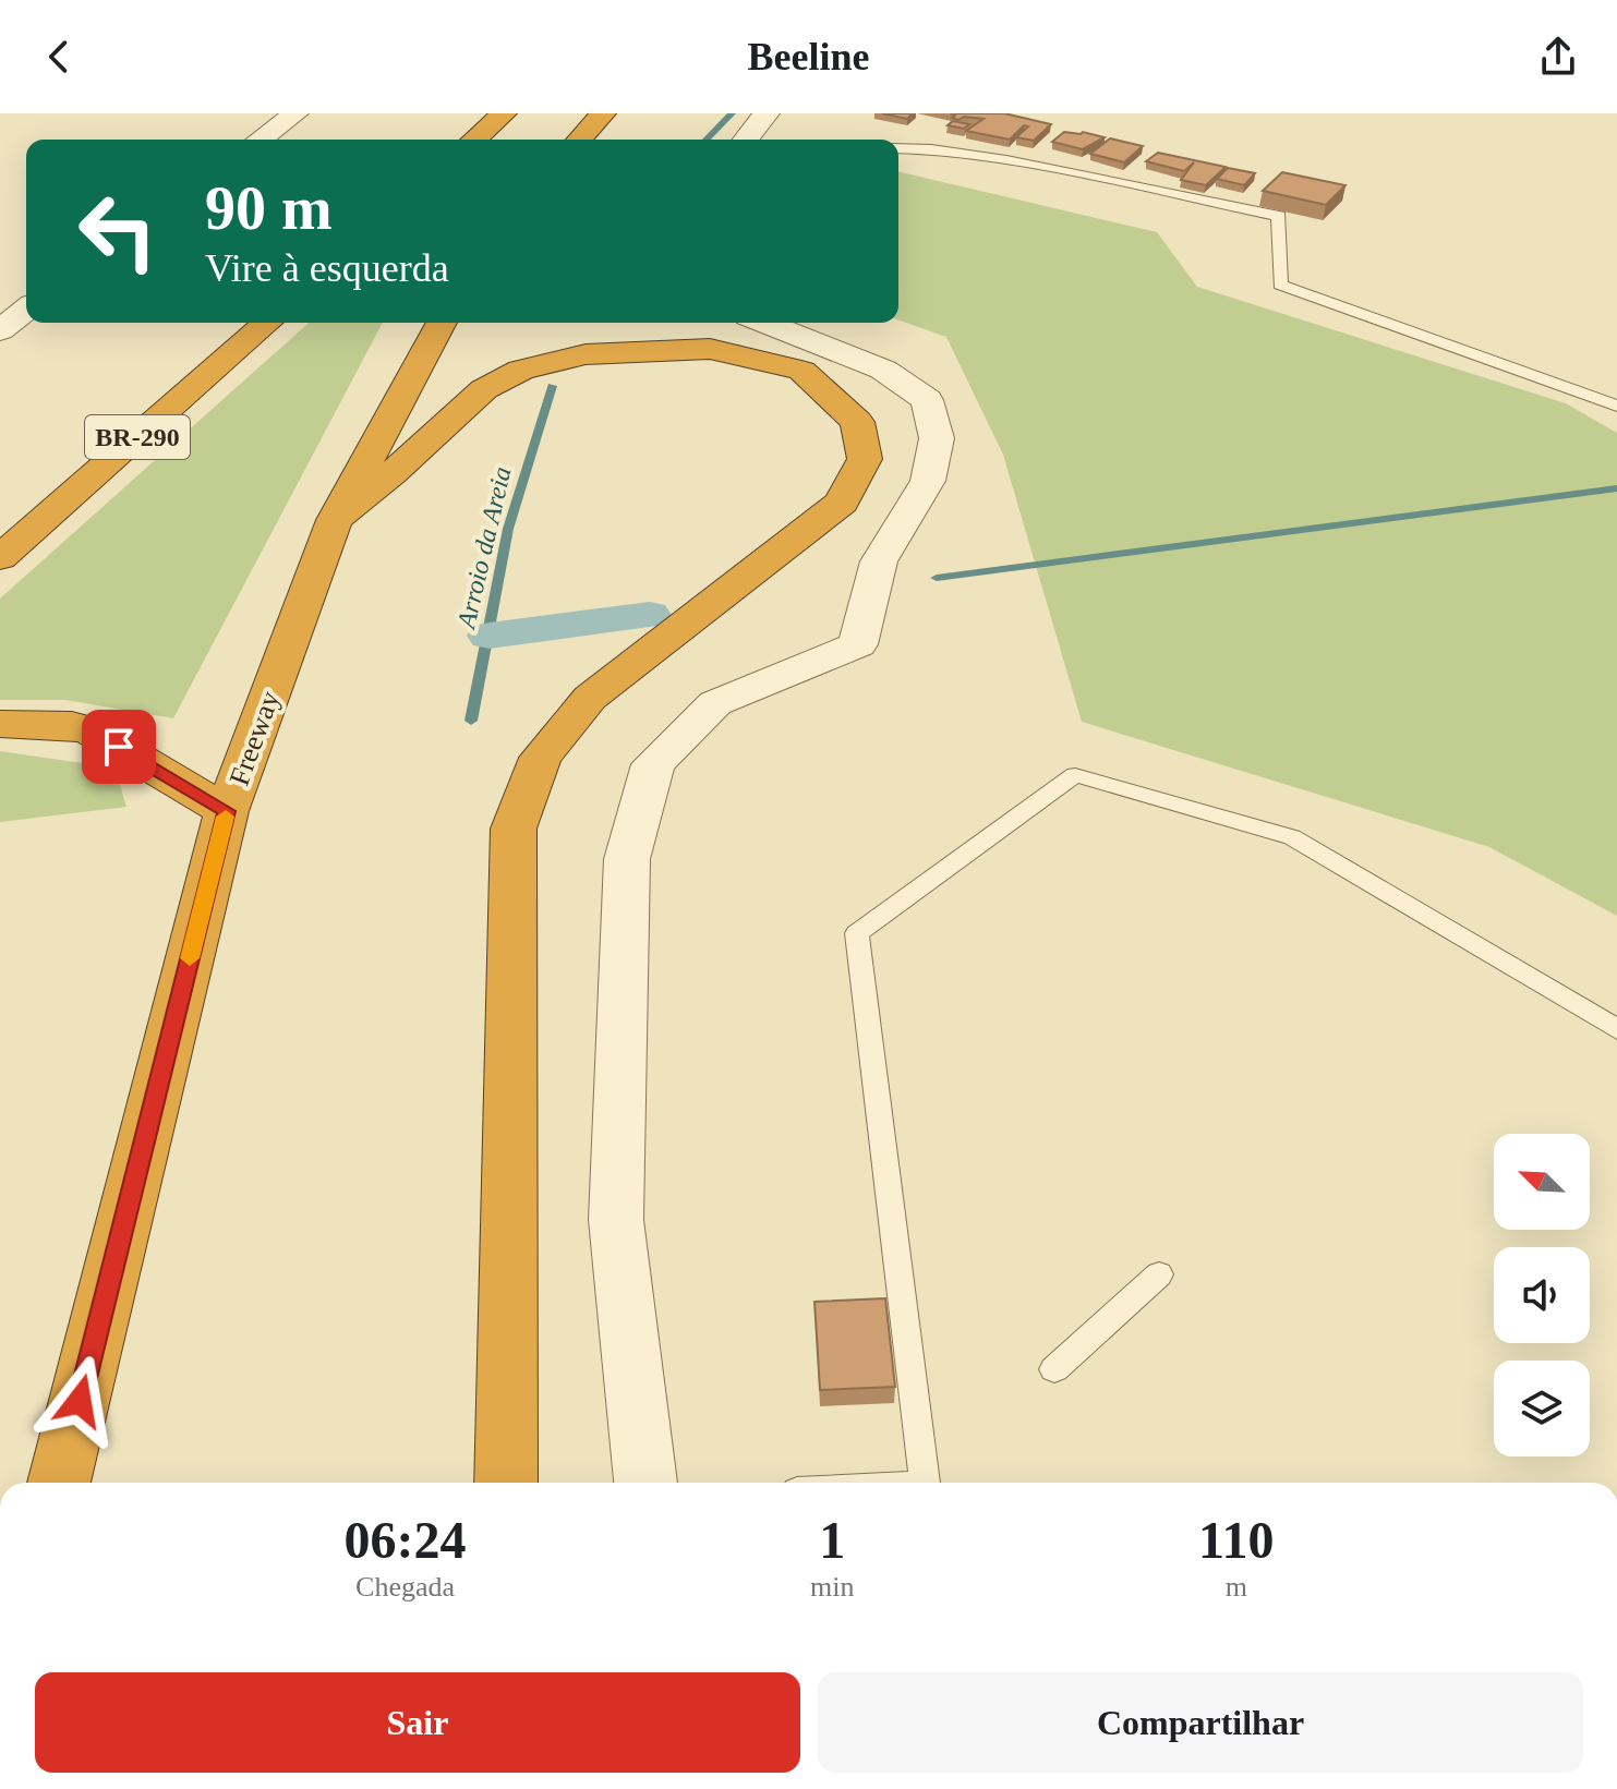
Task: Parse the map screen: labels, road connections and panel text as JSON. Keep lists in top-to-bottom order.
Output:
{
  "streets": {
    "highway": ["BR-290", "Freeway"]
  },
  "water": ["Arroio da Areia"],
  "north": "top left",
  "page": {
    "header": "Beeline",
    "turn": ["90 m", "Vire à esquerda"],
    "eta": [
      "06:24",
      "Chegada",
      "1",
      "min",
      "110",
      "m"
    ],
    "buttons": ["Sair", "Compartilhar"]
  }
}
